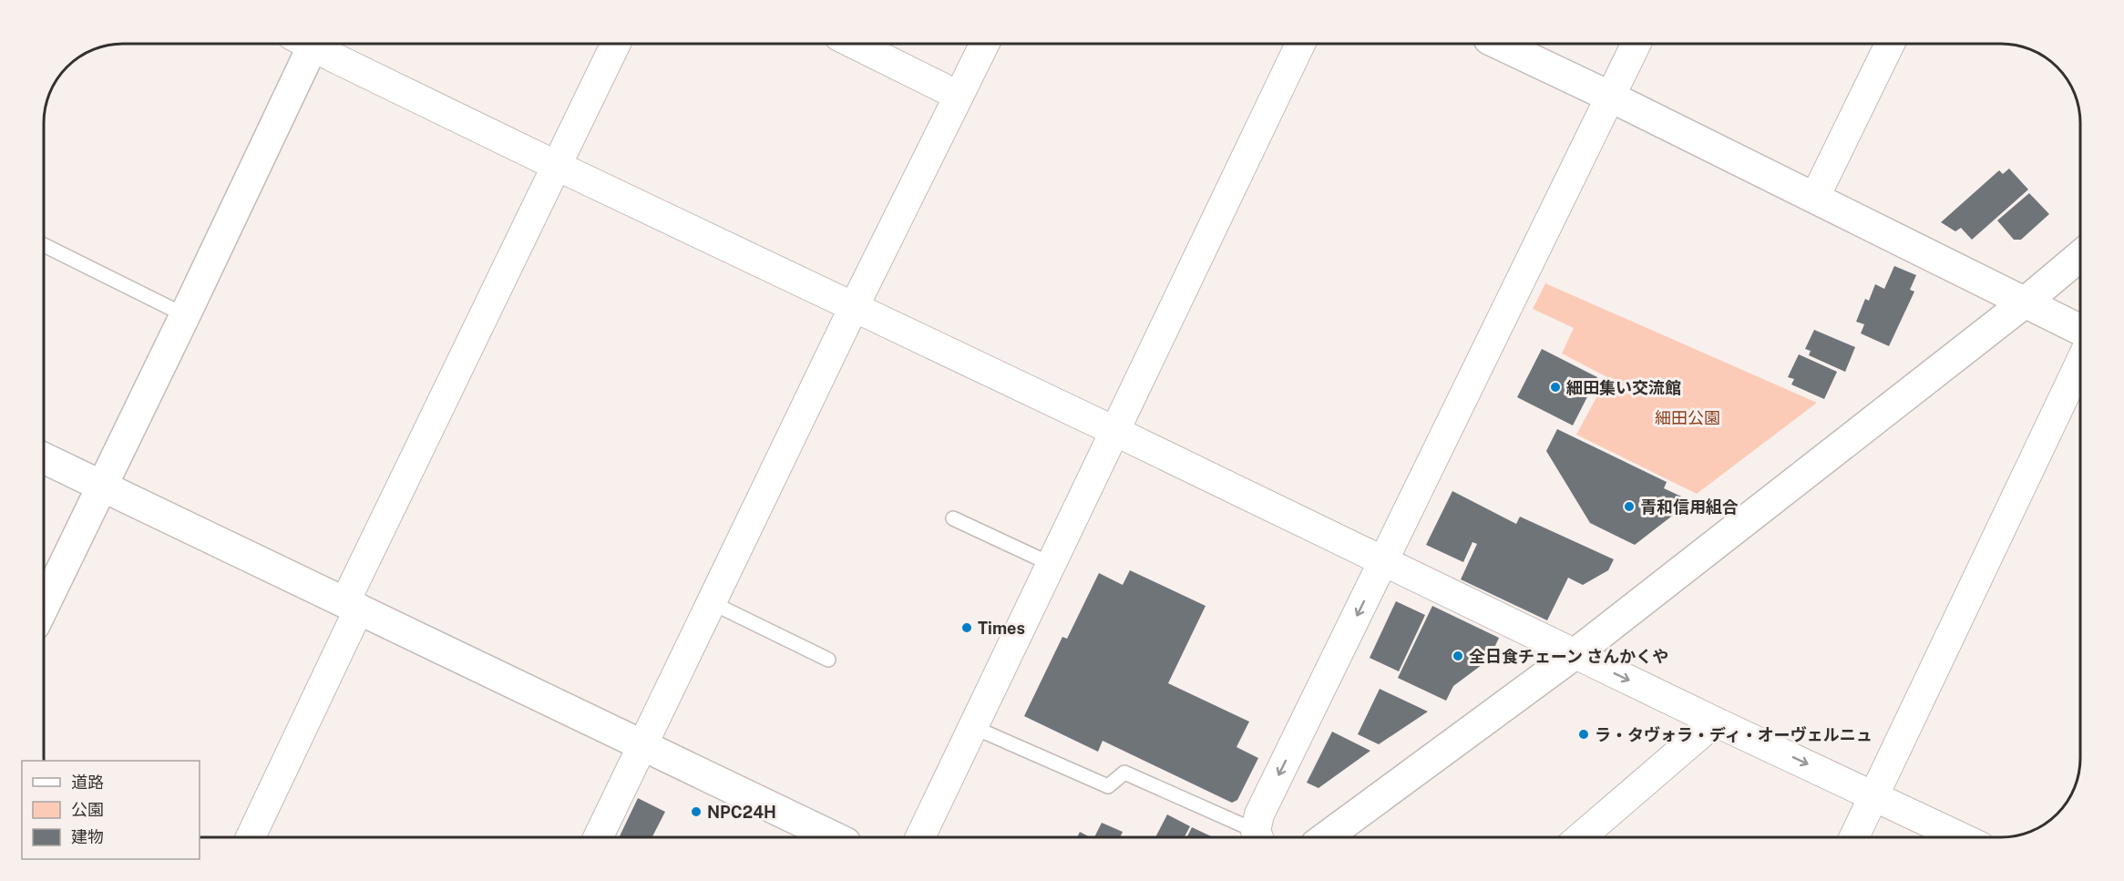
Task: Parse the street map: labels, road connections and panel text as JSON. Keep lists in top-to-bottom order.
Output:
{
  "parks": ["細田公園"],
  "places": [
    "細田集い交流館",
    "青和信用組合",
    "Times",
    "全日食チェーン さんかくや",
    "ラ・タヴォラ・ディ・オーヴェルニュ",
    "NPC24H"
  ],
  "legend": ["道路", "公園", "建物"]
}
